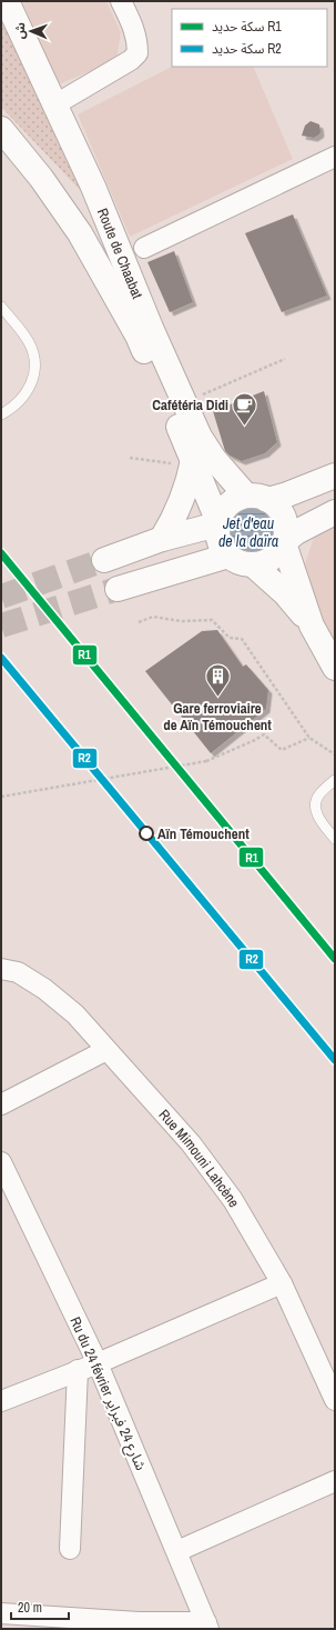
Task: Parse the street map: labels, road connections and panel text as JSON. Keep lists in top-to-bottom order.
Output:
{
  "streets": {
    "main road": ["Route de Chaabat"],
    "street": ["Rue Mimouni Lahcène", "Ru du 24 février شارع 24 فبراير"]
  },
  "water": ["Jet d'eau de la daïra"],
  "places": {
    "cafe": ["Cafétéria Didi"],
    "building": ["Gare ferroviaire de Aïn Témouchent"],
    "other": ["Aïn Témouchent"]
  },
  "lines": ["rail line R1", "rail line R2"],
  "legend": ["سكة حديد R1", "سكة حديد R2"],
  "scale_bar": "20 m",
  "north": "left"
}
